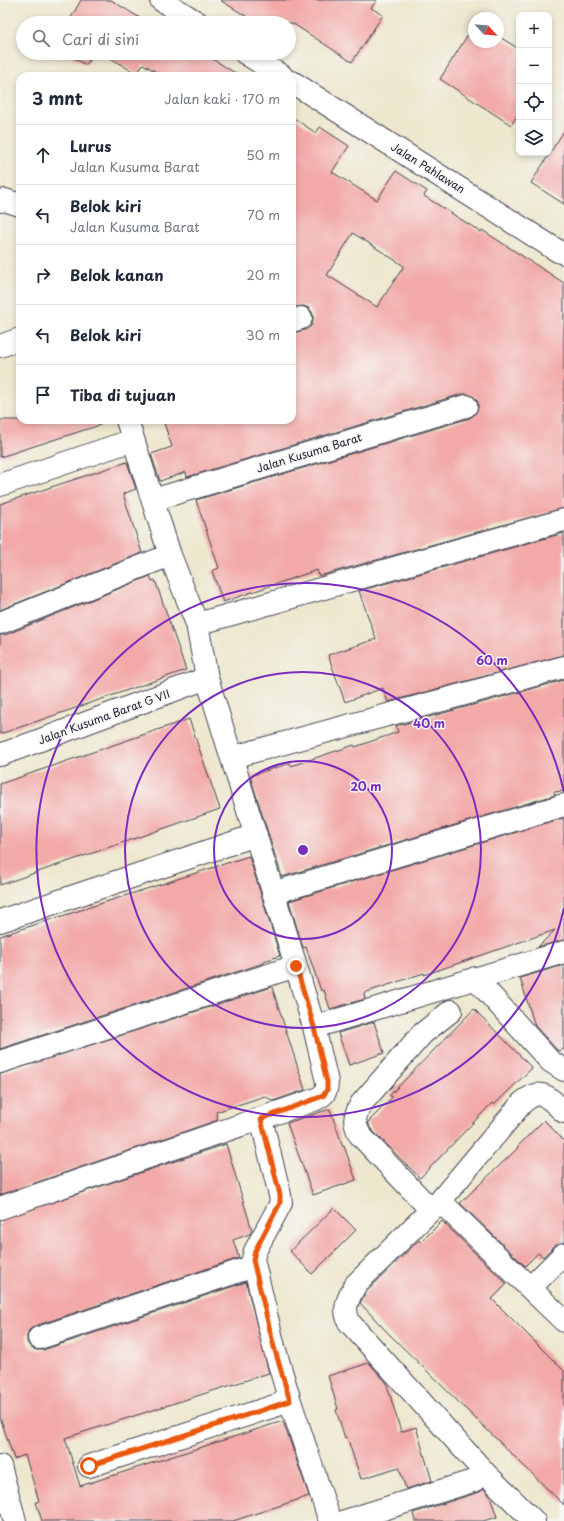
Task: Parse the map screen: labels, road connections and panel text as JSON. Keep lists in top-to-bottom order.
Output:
{
  "streets": {
    "street": ["Jalan Pahlawan", "Jalan Kusuma Barat", "Jalan Kusuma Barat G VII"]
  },
  "north": "bottom right",
  "page": {
    "map_buttons": ["+", "−"],
    "search": "Cari di sini",
    "heading": ["3 mnt", "Jalan kaki · 170 m"],
    "list": [
      ["Lurus", "Jalan Kusuma Barat", "50 m"],
      ["Belok kiri", "Jalan Kusuma Barat", "70 m"],
      ["Belok kanan", "20 m"],
      ["Belok kiri", "30 m"],
      "Tiba di tujuan"
    ]
  },
  "rings": ["60 m", "40 m", "20 m"]
}
